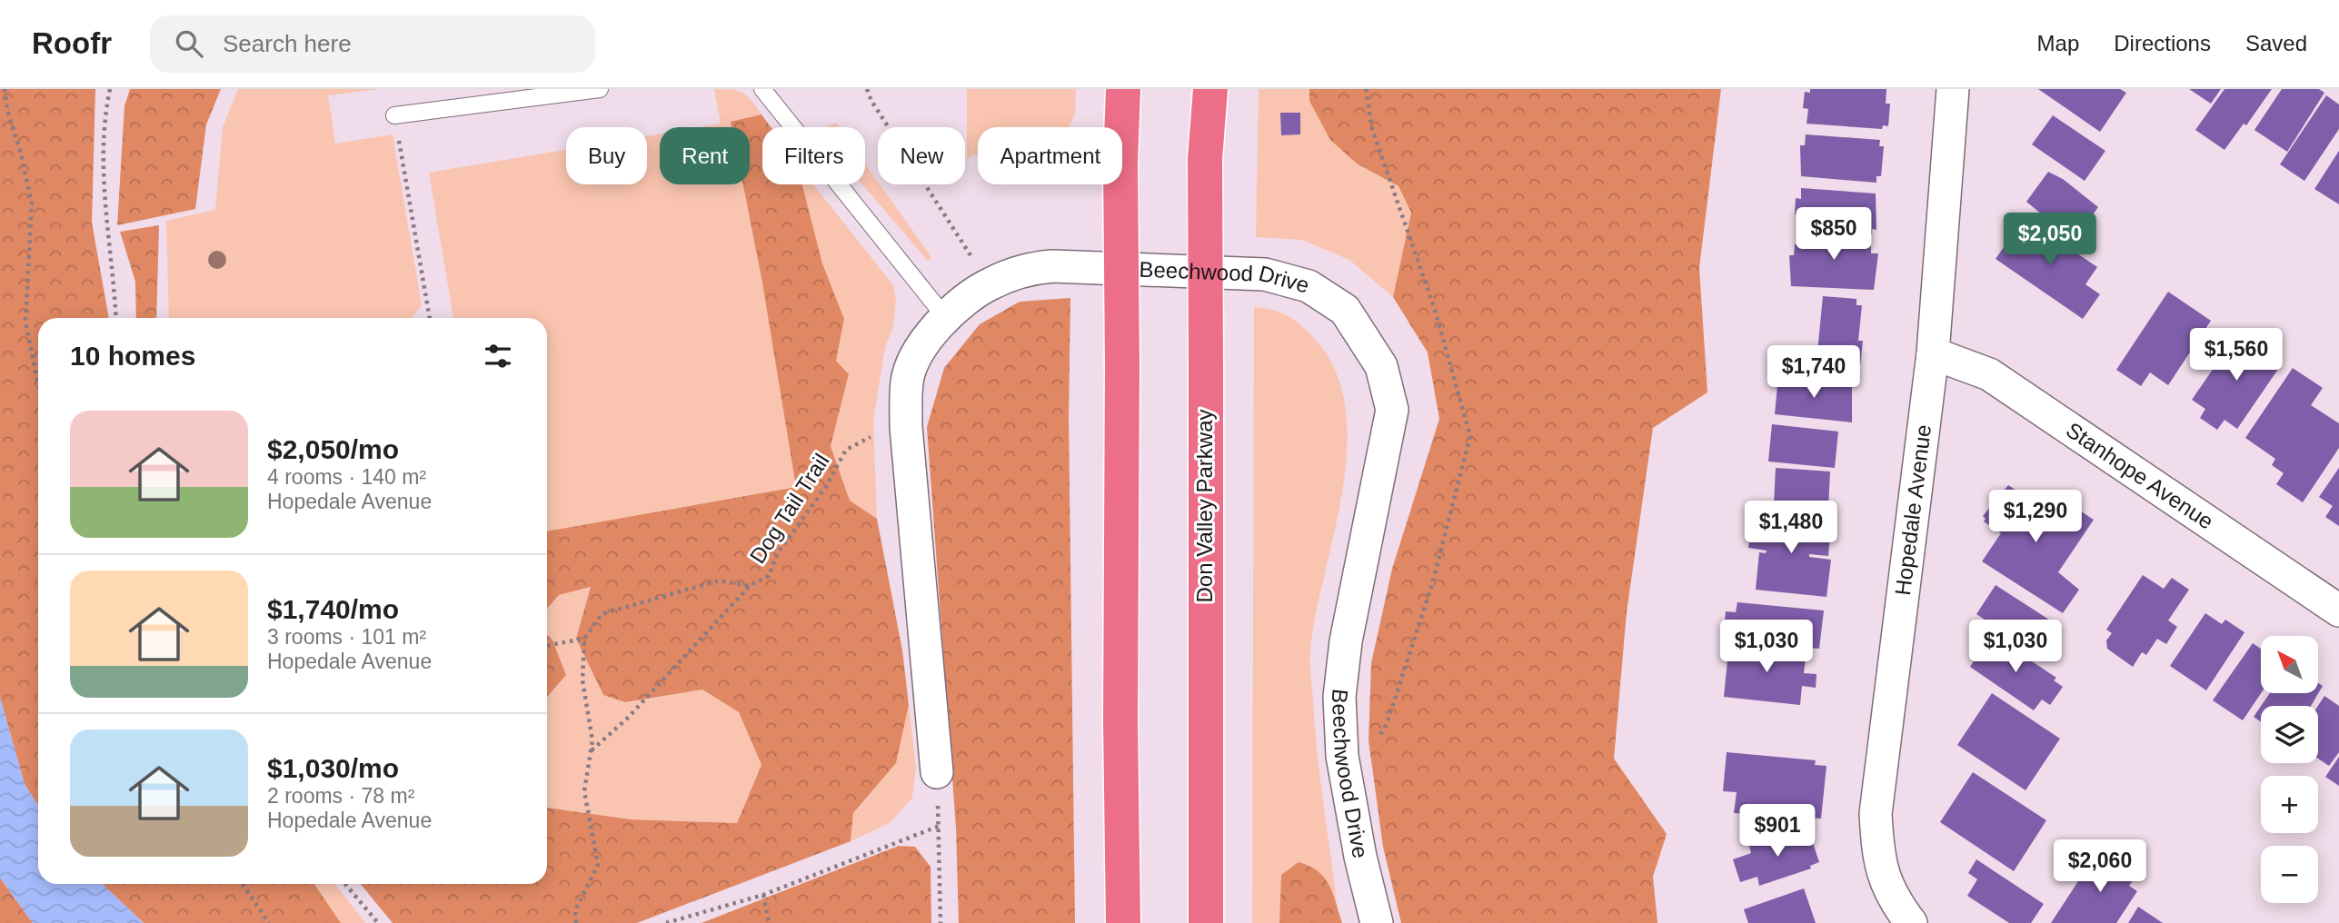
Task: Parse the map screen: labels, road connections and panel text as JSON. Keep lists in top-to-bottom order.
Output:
{
  "streets": {
    "highway": ["Don Valley Parkway"],
    "street": ["Beechwood Drive", "Stanhope Avenue", "Hopedale Avenue"],
    "path": ["Dog Tail Trail"]
  },
  "crossings": [
    ["Beechwood Drive", "Dog Tail Trail"],
    ["Stanhope Avenue", "Hopedale Avenue"]
  ],
  "north": "top left",
  "page": {
    "header": "Roofr",
    "search": "Search here",
    "nav": ["Map", "Directions", "Saved"],
    "chip": [
      "Buy",
      "Rent",
      "Filters",
      "New",
      "Apartment"
    ],
    "price": [
      "$850",
      "$2,050",
      "$1,560",
      "$1,740",
      "$1,290",
      "$1,480",
      "$1,030",
      "$1,030",
      "$901",
      "$2,060"
    ],
    "heading": "10 homes",
    "list": [
      {
        "name": "$2,050/mo",
        "note": "4 rooms · 140 m² · Hopedale Avenue"
      },
      {
        "name": "$1,740/mo",
        "note": "3 rooms · 101 m² · Hopedale Avenue"
      },
      {
        "name": "$1,030/mo",
        "note": "2 rooms · 78 m² · Hopedale Avenue"
      }
    ],
    "map_buttons": ["+", "−"]
  }
}
